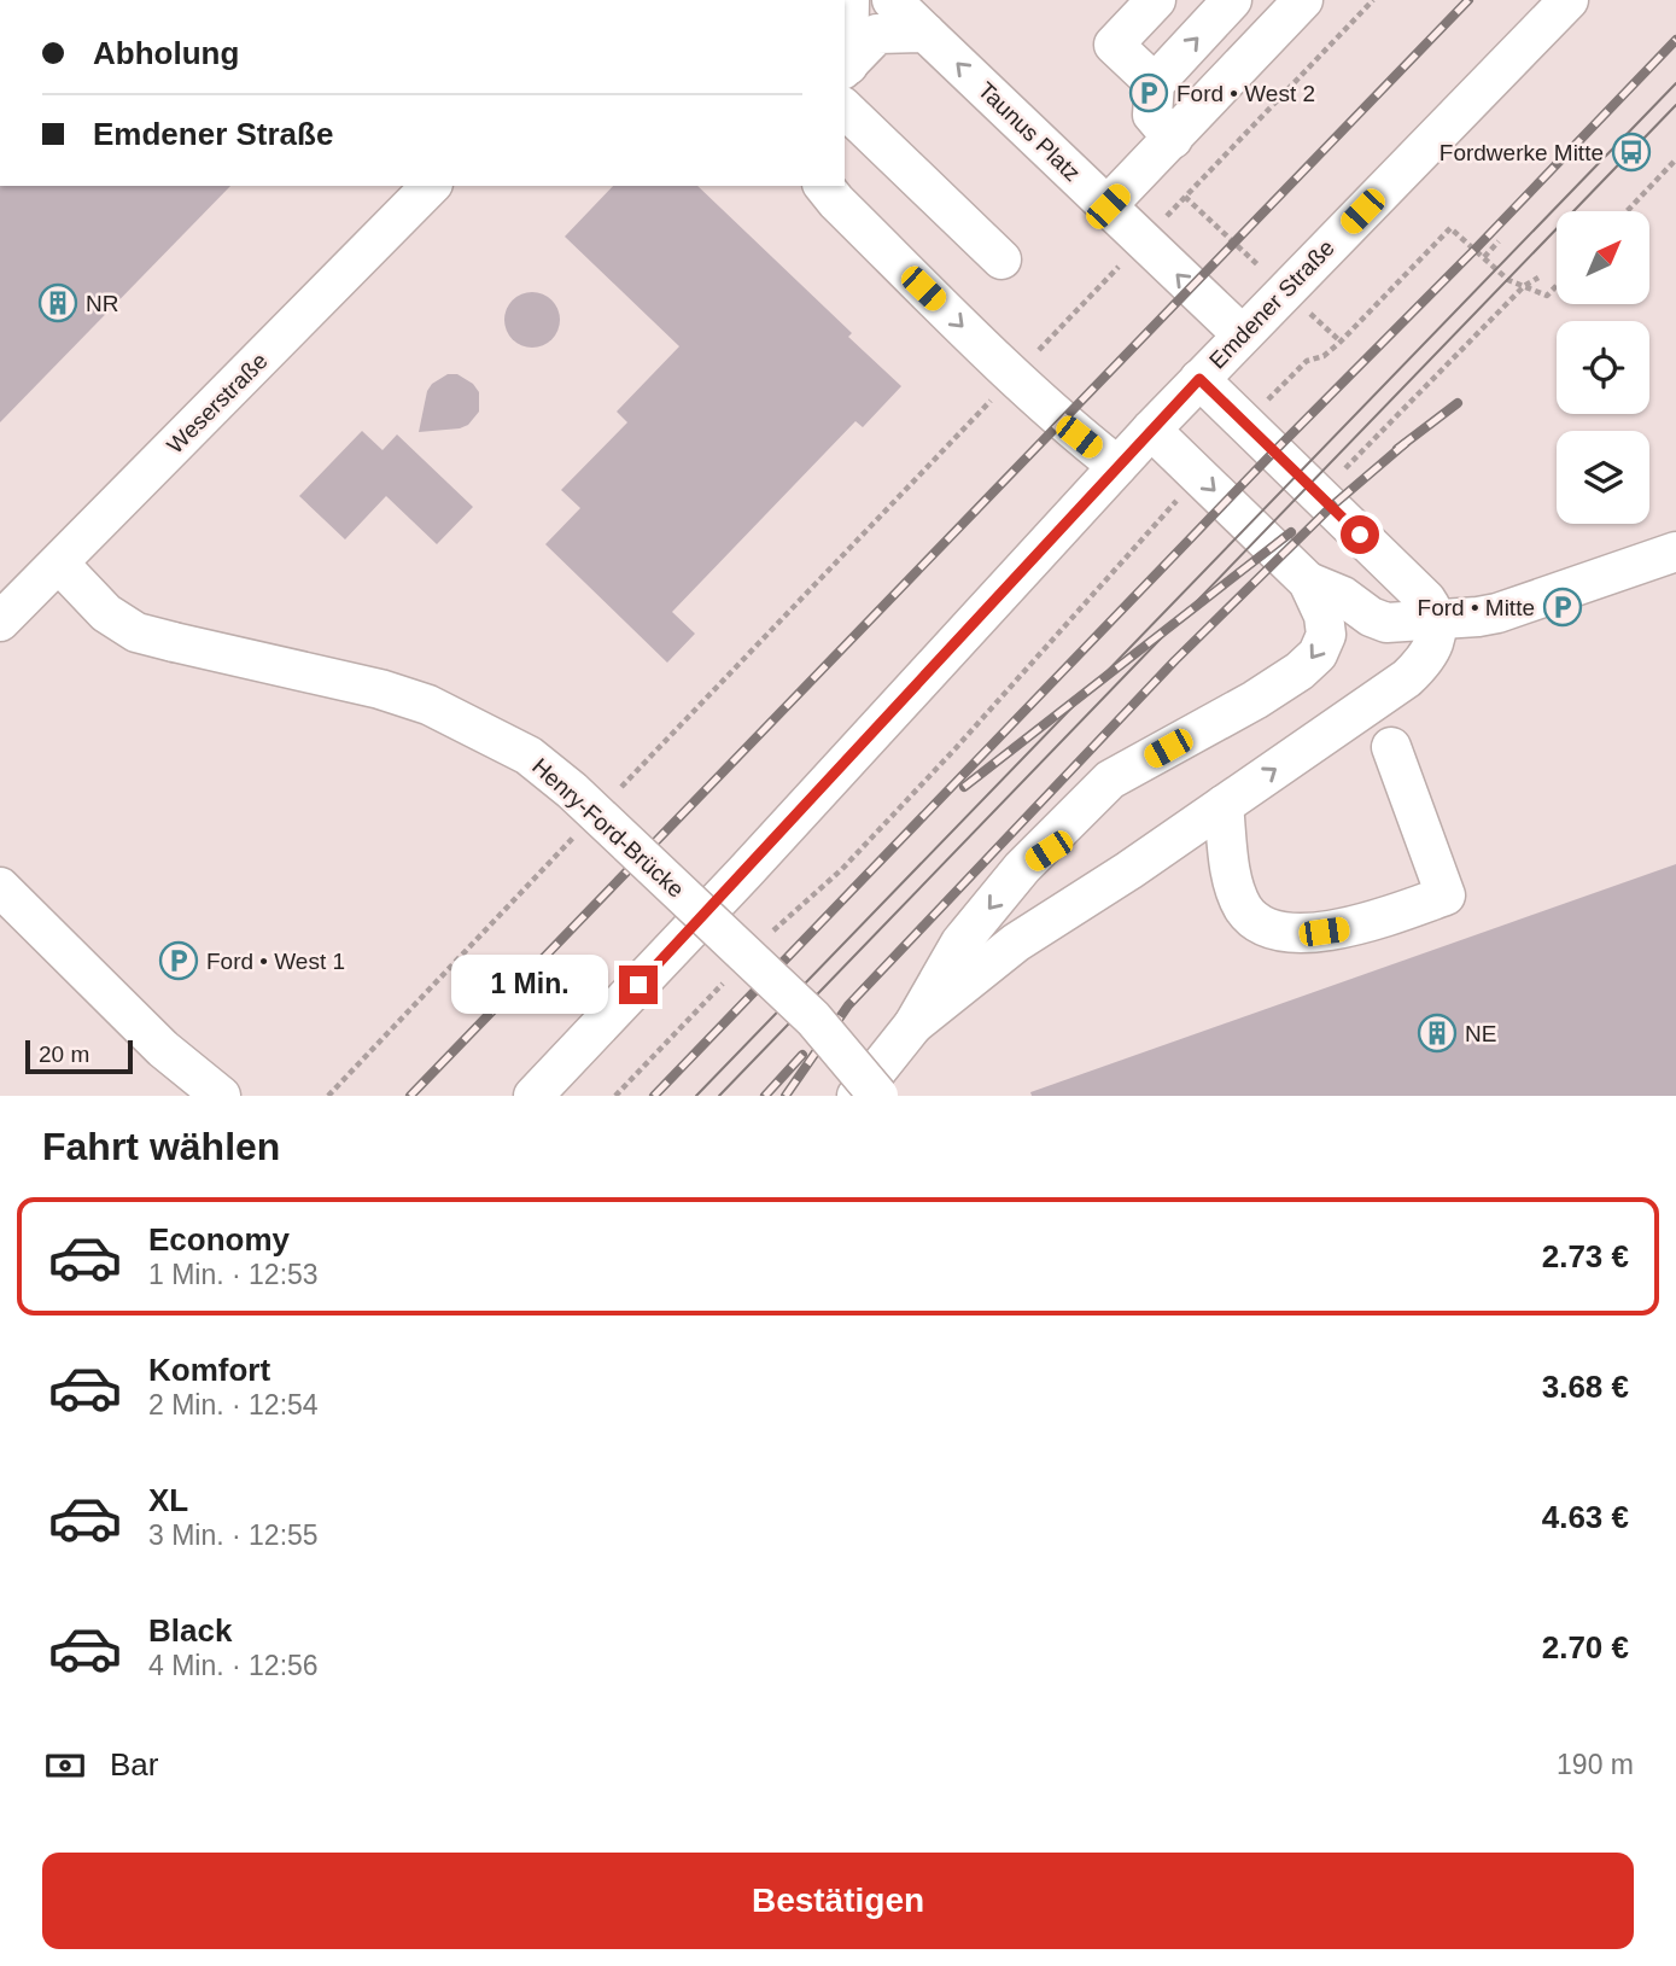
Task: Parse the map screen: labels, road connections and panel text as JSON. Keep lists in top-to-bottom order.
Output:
{
  "streets": {
    "street": [
      "Taunus Platz",
      "Emdener Straße",
      "Weserstraße",
      "Henry-Ford-Brücke"
    ]
  },
  "crossings": [
    ["Taunus Platz", "Emdener Straße"],
    ["Weserstraße", "Henry-Ford-Brücke"]
  ],
  "places": {
    "parking": ["Ford • West 2", "Ford • Mitte", "Ford • West 1"],
    "bus stop": ["Fordwerke Mitte"],
    "building": ["NR", "NE"]
  },
  "scale_bar": "20 m",
  "north": "top right",
  "page": {
    "banner": ["Abholung", "Emdener Straße"],
    "bubble": "1 Min.",
    "scale": "20 m",
    "heading": "Fahrt wählen",
    "list": [
      {
        "name": "Economy",
        "note": "1 Min. · 12:53",
        "value": "2.73 €"
      },
      {
        "name": "Komfort",
        "note": "2 Min. · 12:54",
        "value": "3.68 €"
      },
      {
        "name": "XL",
        "note": "3 Min. · 12:55",
        "value": "4.63 €"
      },
      {
        "name": "Black",
        "note": "4 Min. · 12:56",
        "value": "2.70 €"
      }
    ],
    "pay": ["Bar", "190 m"],
    "buttons": "Bestätigen"
  }
}
